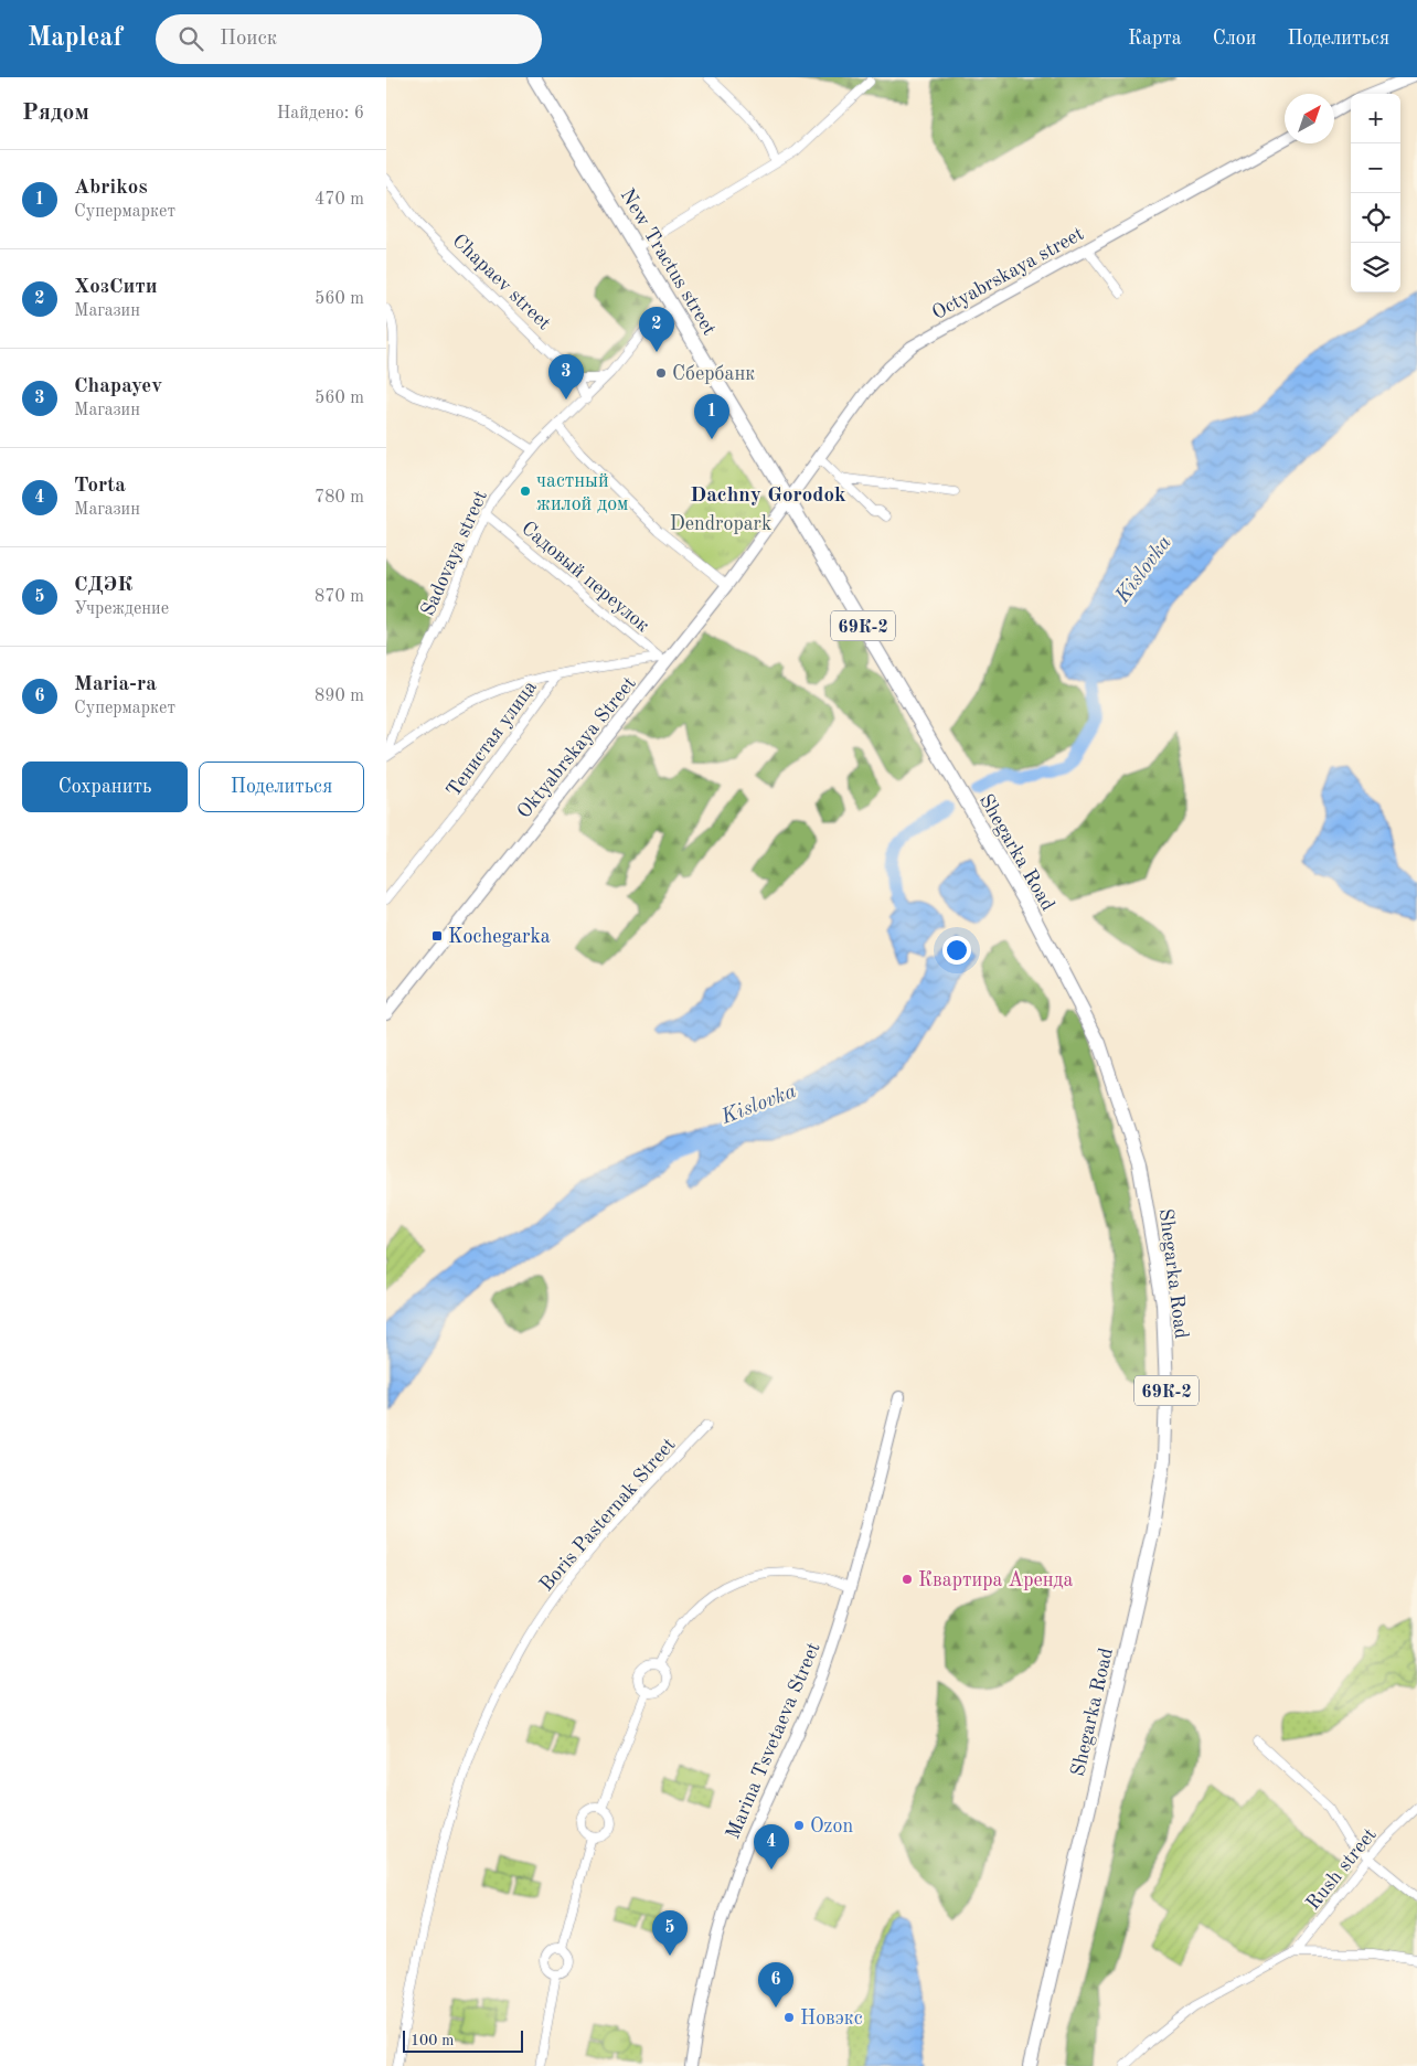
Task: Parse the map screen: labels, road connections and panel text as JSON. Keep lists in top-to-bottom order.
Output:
{
  "streets": {
    "main road": ["New Tractus street", "69К-2", "Shegarka Road"],
    "street": [
      "Octyabrskaya street",
      "Chapaev street",
      "Sadovaya street",
      "Садовый переулок",
      "Тенистая улица",
      "Oktyabrskaya Street",
      "Boris Pasternak Street",
      "Marina Tsvetaeva Street",
      "Rush street"
    ]
  },
  "crossings": [
    ["New Tractus street", "Octyabrskaya street"],
    ["New Tractus street", "Sadovaya street"],
    ["New Tractus street", "Oktyabrskaya Street"],
    ["New Tractus street", "Shegarka Road"],
    ["Octyabrskaya street", "Oktyabrskaya Street"],
    ["Sadovaya street", "Садовый переулок"],
    ["Садовый переулок", "Тенистая улица"],
    ["Садовый переулок", "Oktyabrskaya Street"],
    ["Тенистая улица", "Oktyabrskaya Street"]
  ],
  "districts": ["Dachny Gorodok"],
  "water": ["Kislovka"],
  "parks": ["Dendropark"],
  "places": {
    "other": [
      "Сбербанк",
      "частный жилой дом",
      "Квартира Аренда",
      "Ozon",
      "Новэкс"
    ],
    "transit": ["Kochegarka"]
  },
  "scale_bar": "100 m",
  "north": "top right",
  "page": {
    "header": "Mapleaf",
    "search": "Поиск",
    "nav": ["Карта", "Слои", "Поделиться"],
    "heading": ["Рядом", "Найдено: 6"],
    "map_buttons": ["+", "−"],
    "list": [
      {
        "mark": "1",
        "name": "Abrikos",
        "note": "Супермаркет",
        "value": "470 m"
      },
      {
        "mark": "2",
        "name": "ХозСити",
        "note": "Магазин",
        "value": "560 m"
      },
      {
        "mark": "3",
        "name": "Chapayev",
        "note": "Магазин",
        "value": "560 m"
      },
      {
        "mark": "4",
        "name": "Torta",
        "note": "Магазин",
        "value": "780 m"
      },
      {
        "mark": "5",
        "name": "СДЭК",
        "note": "Учреждение",
        "value": "870 m"
      },
      {
        "mark": "6",
        "name": "Maria-ra",
        "note": "Супермаркет",
        "value": "890 m"
      }
    ],
    "pins": [
      "2",
      "3",
      "1",
      "4",
      "5",
      "6"
    ],
    "buttons": ["Сохранить", "Поделиться"],
    "scale": "100 m"
  }
}
